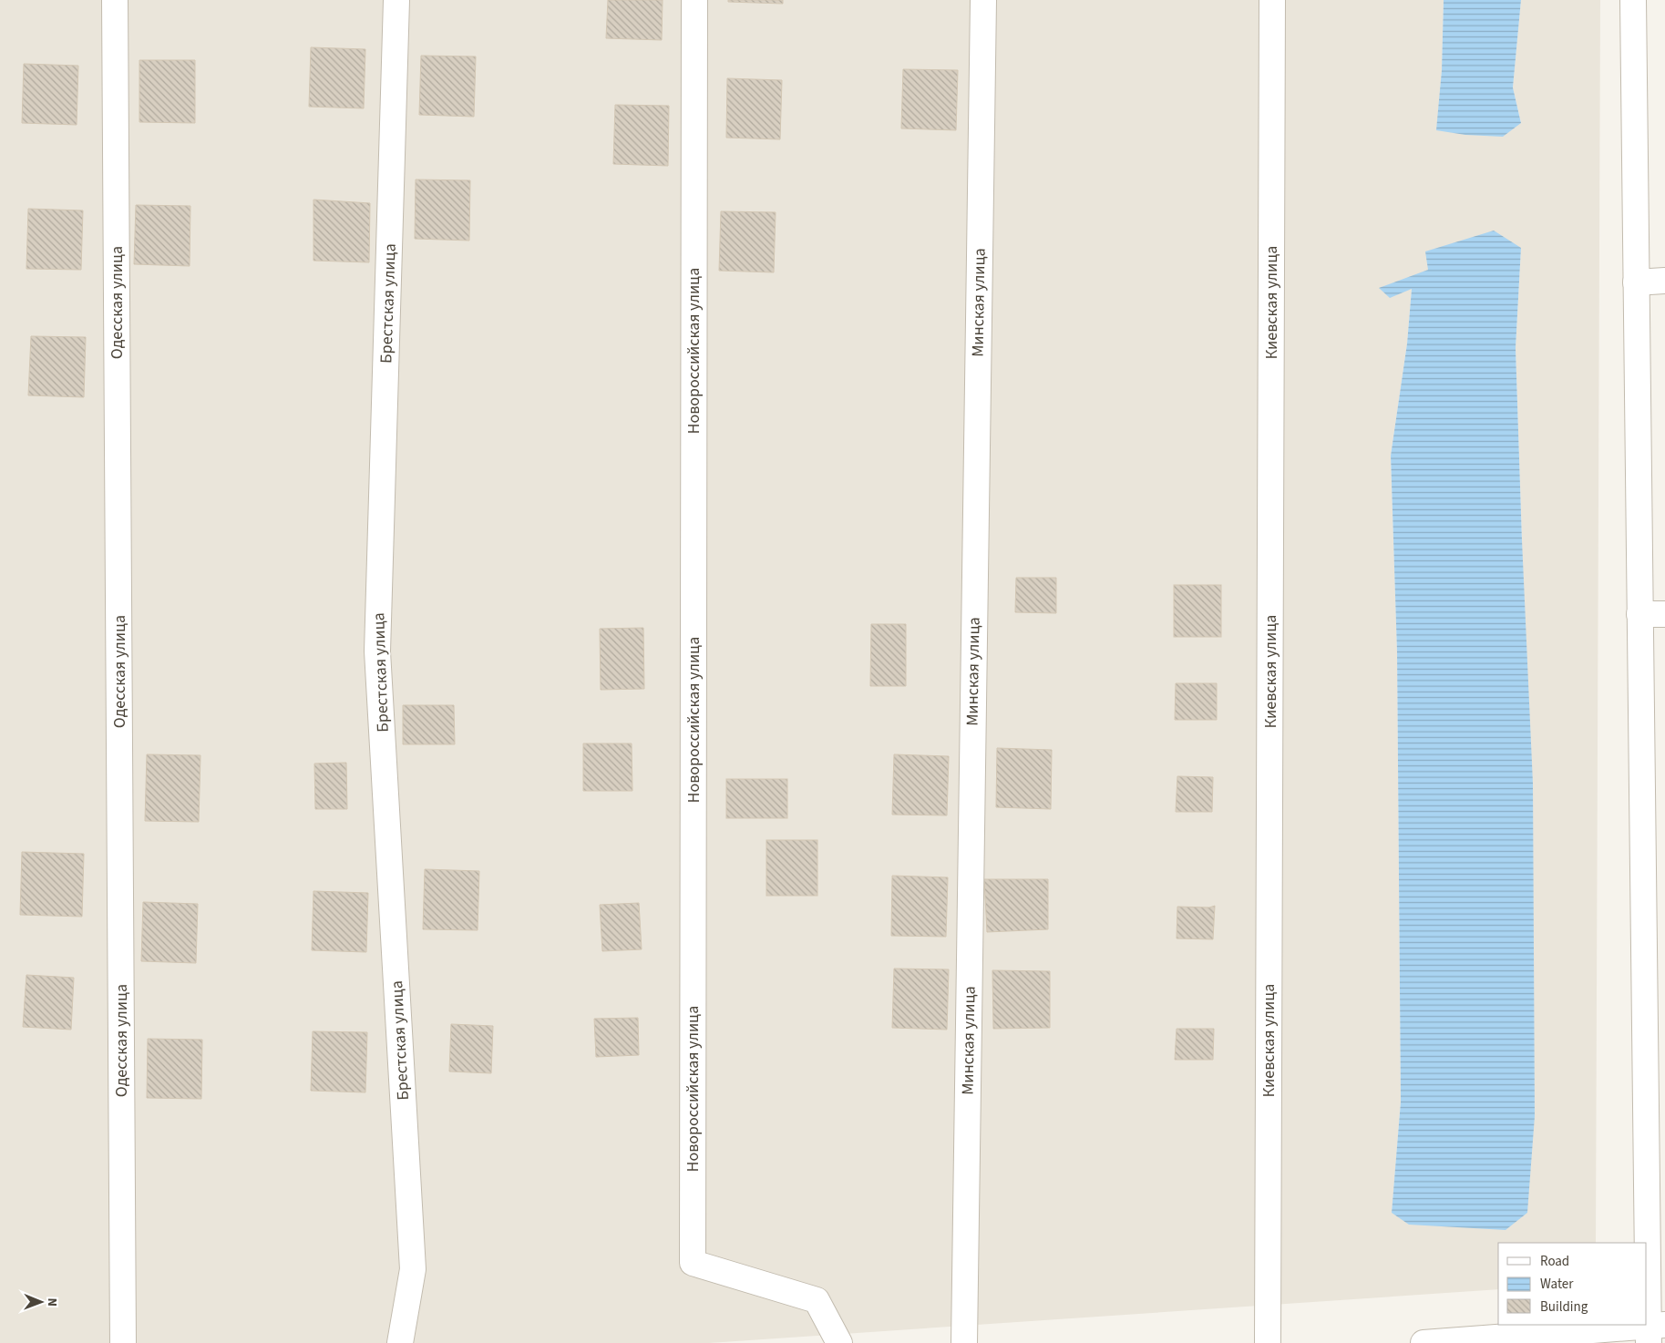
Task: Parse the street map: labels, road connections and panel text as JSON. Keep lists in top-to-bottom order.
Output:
{
  "streets": {
    "street": [
      "Одесская улица",
      "Минская улица",
      "Киевская улица",
      "Брестская улица",
      "Новороссийская улица"
    ]
  },
  "legend": ["Road", "Water", "Building"],
  "north": "right"
}
